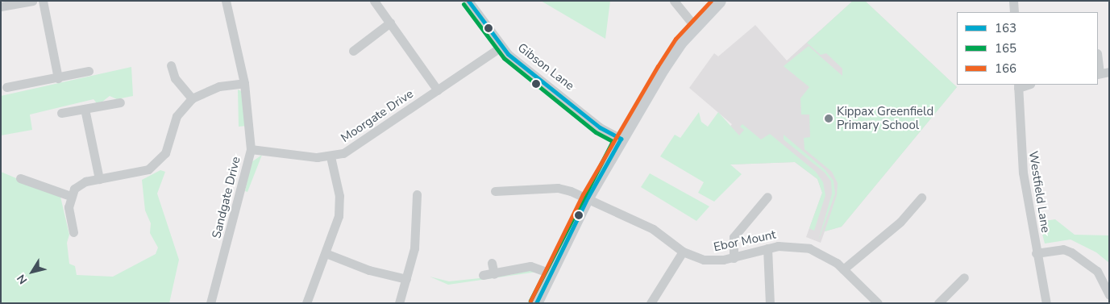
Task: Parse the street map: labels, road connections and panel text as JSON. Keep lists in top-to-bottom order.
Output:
{
  "streets": {
    "street": [
      "Gibson Lane",
      "Moorgate Drive",
      "Westfield Lane",
      "Sandgate Drive",
      "Ebor Mount"
    ]
  },
  "crossings": [
    ["Gibson Lane", "Moorgate Drive"],
    ["Moorgate Drive", "Sandgate Drive"]
  ],
  "places": ["Kippax Greenfield Primary School"],
  "lines": ["transit line 163", "transit line 166", "transit line 165"],
  "legend": ["163", "165", "166"],
  "north": "bottom left"
}
